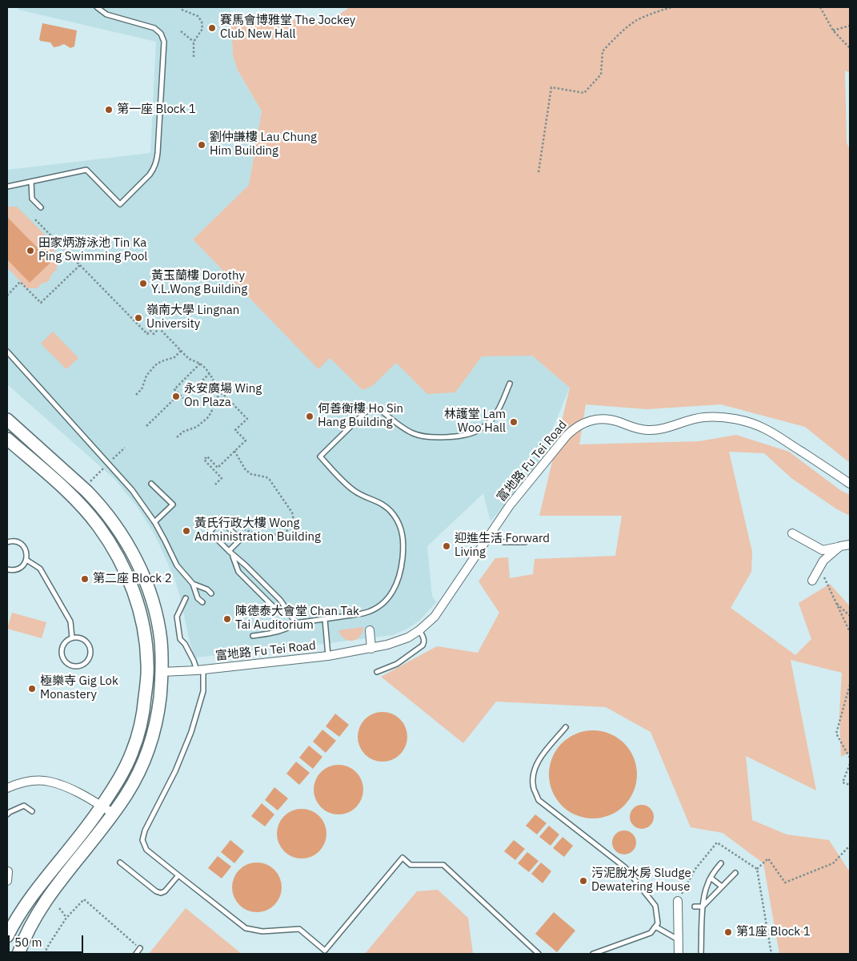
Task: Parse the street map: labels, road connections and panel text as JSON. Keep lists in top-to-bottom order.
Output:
{
  "streets": {
    "street": ["富地路 Fu Tei Road"]
  },
  "places": [
    "賽馬會博雅堂 The Jockey Club New Hall",
    "第一座 Block 1",
    "劉仲謙樓 Lau Chung Him Building",
    "田家炳游泳池 Tin Ka Ping Swimming Pool",
    "黃玉蘭樓 Dorothy Y.L.Wong Building",
    "嶺南大學 Lingnan University",
    "永安廣場 Wing On Plaza",
    "何善衡樓 Ho Sin Hang Building",
    "林護堂 Lam Woo Hall",
    "黃氏行政大樓 Wong Administration Building",
    "迎進生活 Forward Living",
    "第二座 Block 2",
    "陳德泰大會堂 Chan Tak Tai Auditorium",
    "極樂寺 Gig Lok Monastery",
    "污泥脫水房 Sludge Dewatering House",
    "第1座 Block 1"
  ],
  "scale_bar": "50 m"
}
